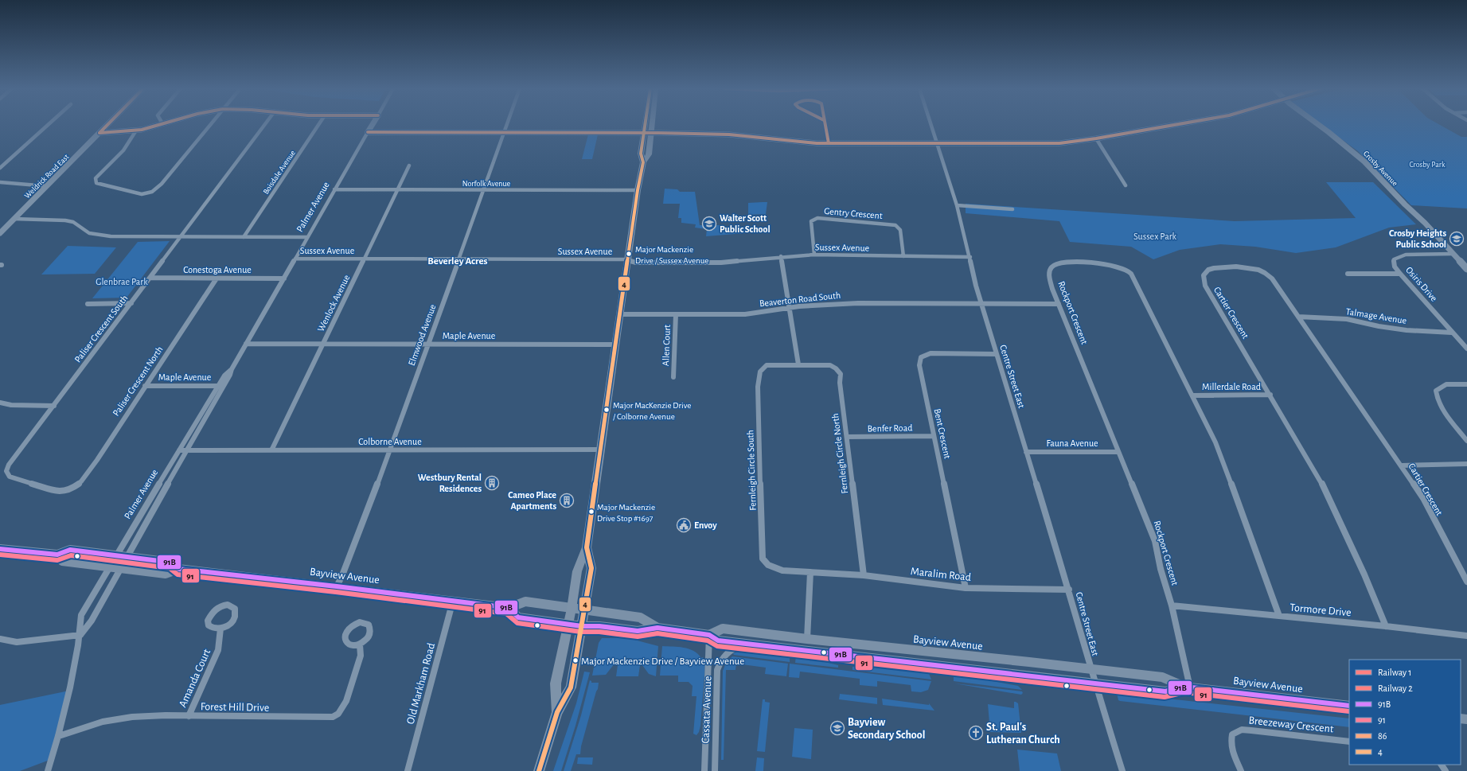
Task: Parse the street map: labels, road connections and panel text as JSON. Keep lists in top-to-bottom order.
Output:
{
  "streets": {
    "street": [
      "Crosby Avenue",
      "Boisdale Avenue",
      "Weldrick Road East",
      "Norfolk Avenue",
      "Palmer Avenue",
      "Gentry Crescent",
      "Sussex Avenue",
      "Conestoga Avenue",
      "Osiris Drive",
      "Beaverton Road South",
      "Wenlock Avenue",
      "Rockport Crescent",
      "Cartier Crescent",
      "Talmage Avenue",
      "Paliser Crescent South",
      "Elmwood Avenue",
      "Maple Avenue",
      "Allen Court",
      "Centre Street East",
      "Paliser Crescent North",
      "Millerdale Road",
      "Benfer Road",
      "Bent Crescent",
      "Colborne Avenue",
      "Fauna Avenue",
      "Fernleigh Circle North",
      "Fernleigh Circle South",
      "Maralim Road",
      "Bayview Avenue",
      "Tormore Drive",
      "Amanda Court",
      "Old Markham Road",
      "Forest Hill Drive",
      "Cassata Avenue",
      "Breezeway Crescent"
    ]
  },
  "crossings": [
    ["Crosby Avenue", "Osiris Drive"],
    ["Boisdale Avenue", "Sussex Avenue"],
    ["Weldrick Road East", "Sussex Avenue"],
    ["Norfolk Avenue", "Palmer Avenue"],
    ["Norfolk Avenue", "Wenlock Avenue"],
    ["Norfolk Avenue", "Elmwood Avenue"],
    ["Palmer Avenue", "Sussex Avenue"],
    ["Palmer Avenue", "Conestoga Avenue"],
    ["Palmer Avenue", "Maple Avenue"],
    ["Palmer Avenue", "Colborne Avenue"],
    ["Palmer Avenue", "Bayview Avenue"],
    ["Palmer Avenue", "Forest Hill Drive"],
    ["Gentry Crescent", "Sussex Avenue"],
    ["Sussex Avenue", "Wenlock Avenue"],
    ["Sussex Avenue", "Paliser Crescent South"],
    ["Sussex Avenue", "Elmwood Avenue"],
    ["Sussex Avenue", "Centre Street East"],
    ["Conestoga Avenue", "Paliser Crescent South"],
    ["Conestoga Avenue", "Paliser Crescent North"],
    ["Osiris Drive", "Talmage Avenue"],
    ["Beaverton Road South", "Rockport Crescent"],
    ["Beaverton Road South", "Allen Court"],
    ["Beaverton Road South", "Centre Street East"],
    ["Wenlock Avenue", "Maple Avenue"],
    ["Wenlock Avenue", "Colborne Avenue"],
    ["Rockport Crescent", "Millerdale Road"],
    ["Rockport Crescent", "Fauna Avenue"],
    ["Rockport Crescent", "Bayview Avenue"],
    ["Rockport Crescent", "Tormore Drive"],
    ["Cartier Crescent", "Talmage Avenue"],
    ["Cartier Crescent", "Millerdale Road"],
    ["Cartier Crescent", "Tormore Drive"],
    ["Paliser Crescent South", "Paliser Crescent North"],
    ["Elmwood Avenue", "Maple Avenue"],
    ["Elmwood Avenue", "Colborne Avenue"],
    ["Elmwood Avenue", "Bayview Avenue"],
    ["Maple Avenue", "Paliser Crescent North"],
    ["Centre Street East", "Bent Crescent"],
    ["Centre Street East", "Fauna Avenue"],
    ["Centre Street East", "Maralim Road"],
    ["Centre Street East", "Bayview Avenue"],
    ["Benfer Road", "Bent Crescent"],
    ["Benfer Road", "Fernleigh Circle North"],
    ["Bent Crescent", "Maralim Road"],
    ["Fernleigh Circle North", "Fernleigh Circle South"],
    ["Fernleigh Circle North", "Maralim Road"],
    ["Fernleigh Circle South", "Maralim Road"],
    ["Bayview Avenue", "Old Markham Road"],
    ["Bayview Avenue", "Cassata Avenue"],
    ["Amanda Court", "Forest Hill Drive"]
  ],
  "districts": ["Beverley Acres"],
  "parks": ["Crosby Park", "Sussex Park", "Glenbrae Park"],
  "places": {
    "school or university": ["Walter Scott Public School", "Crosby Heights Public School", "Bayview Secondary School"],
    "other": [
      "Major Mackenzie Drive / Sussex Avenue",
      "Major MacKenzie Drive / Colborne Avenue",
      "Major Mackenzie Drive Stop #1697",
      "Major Mackenzie Drive / Bayview Avenue"
    ],
    "building": ["Westbury Rental Residences", "Cameo Place Apartments"],
    "public building": ["Envoy"],
    "church": ["St. Paul's Lutheran Church"]
  },
  "lines": [
    "transit line 86",
    "transit line 4",
    "transit line 91B",
    "transit line 91"
  ],
  "legend": [
    "Railway 1",
    "Railway 2",
    "91B",
    "91",
    "86",
    "4"
  ]
}
